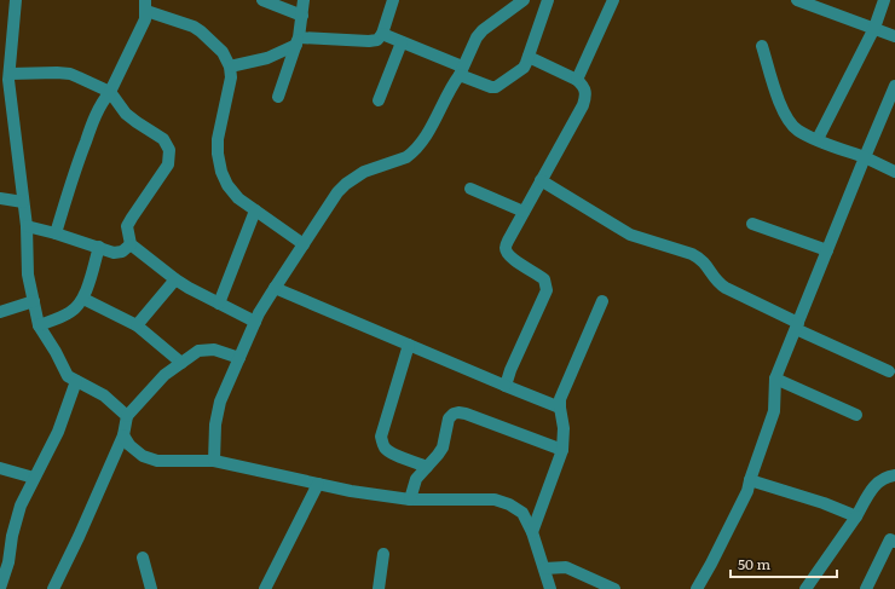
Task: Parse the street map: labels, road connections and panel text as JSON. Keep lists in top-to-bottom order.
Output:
{
  "scale_bar": "50 m"
}
